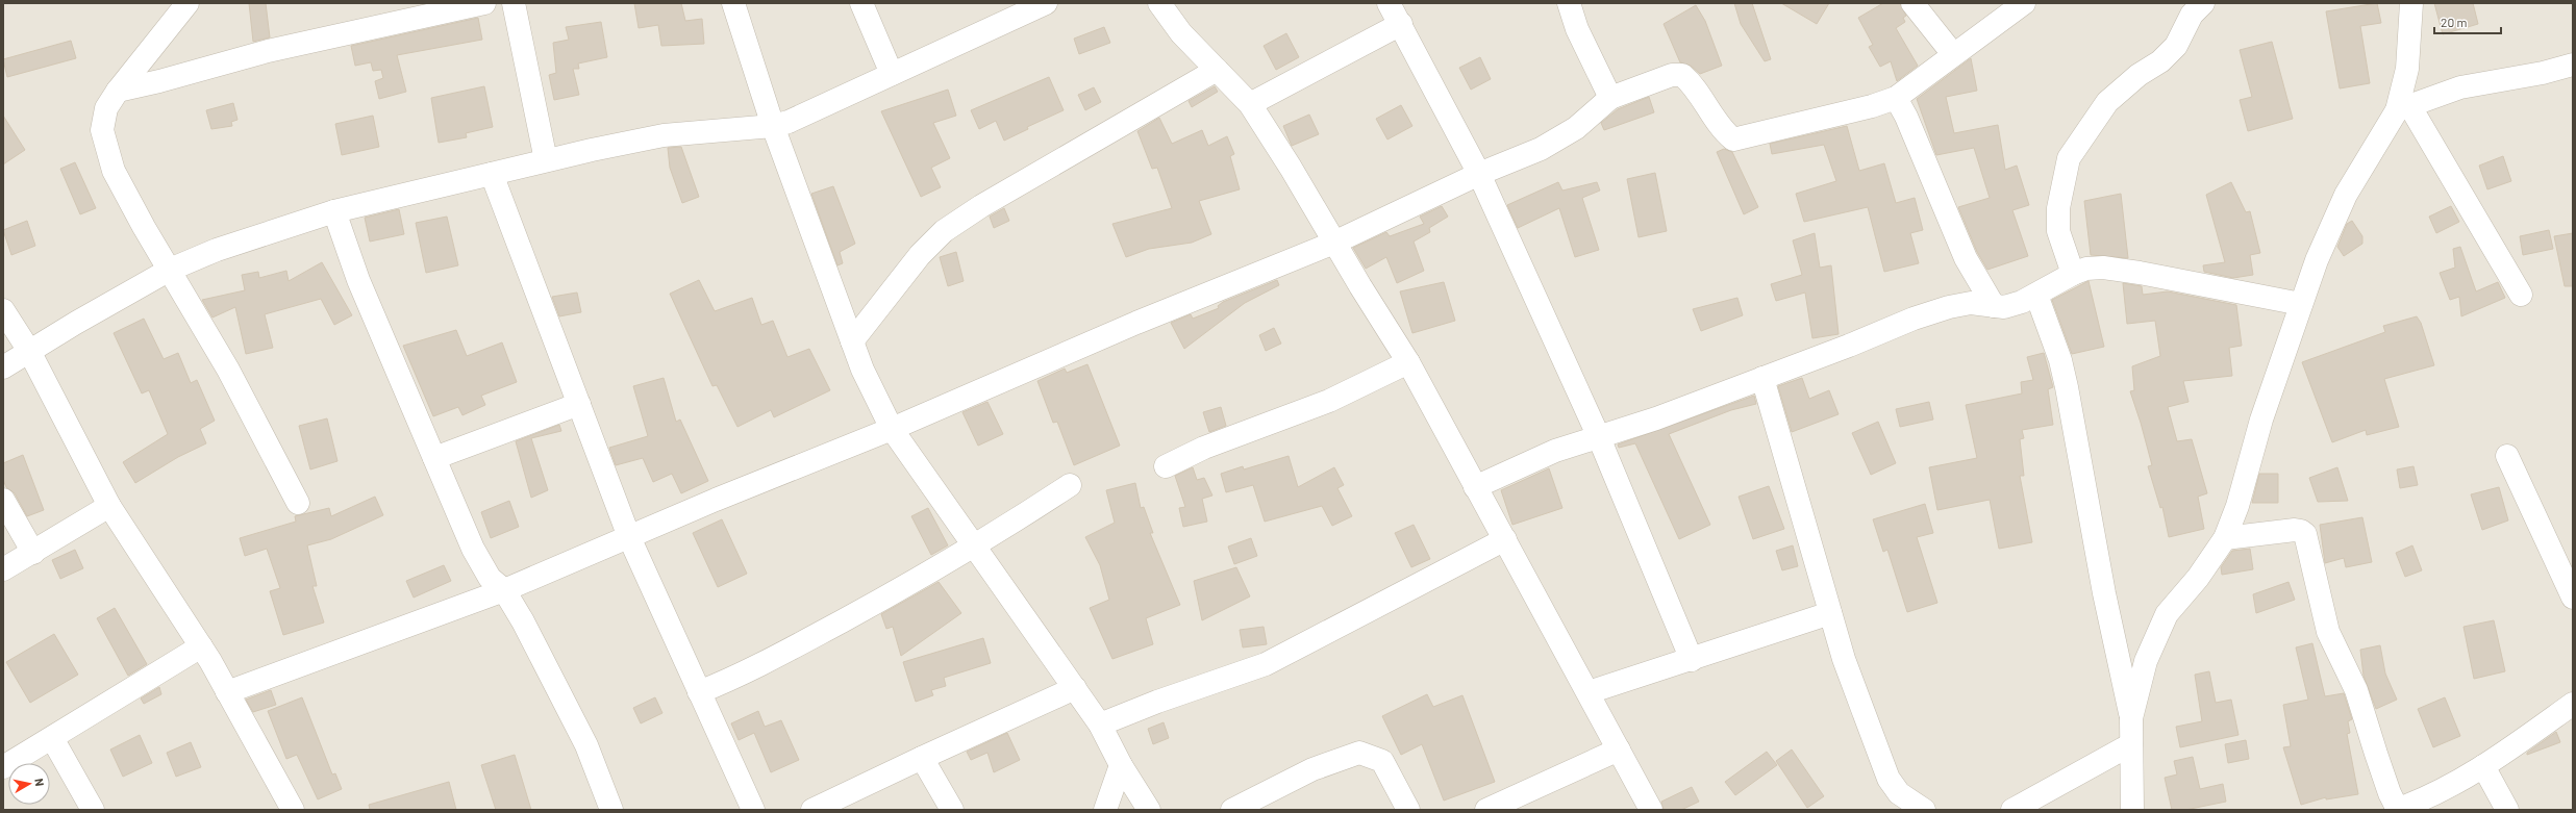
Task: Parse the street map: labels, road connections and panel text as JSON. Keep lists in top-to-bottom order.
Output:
{
  "scale_bar": "20 m",
  "north": "right"
}
